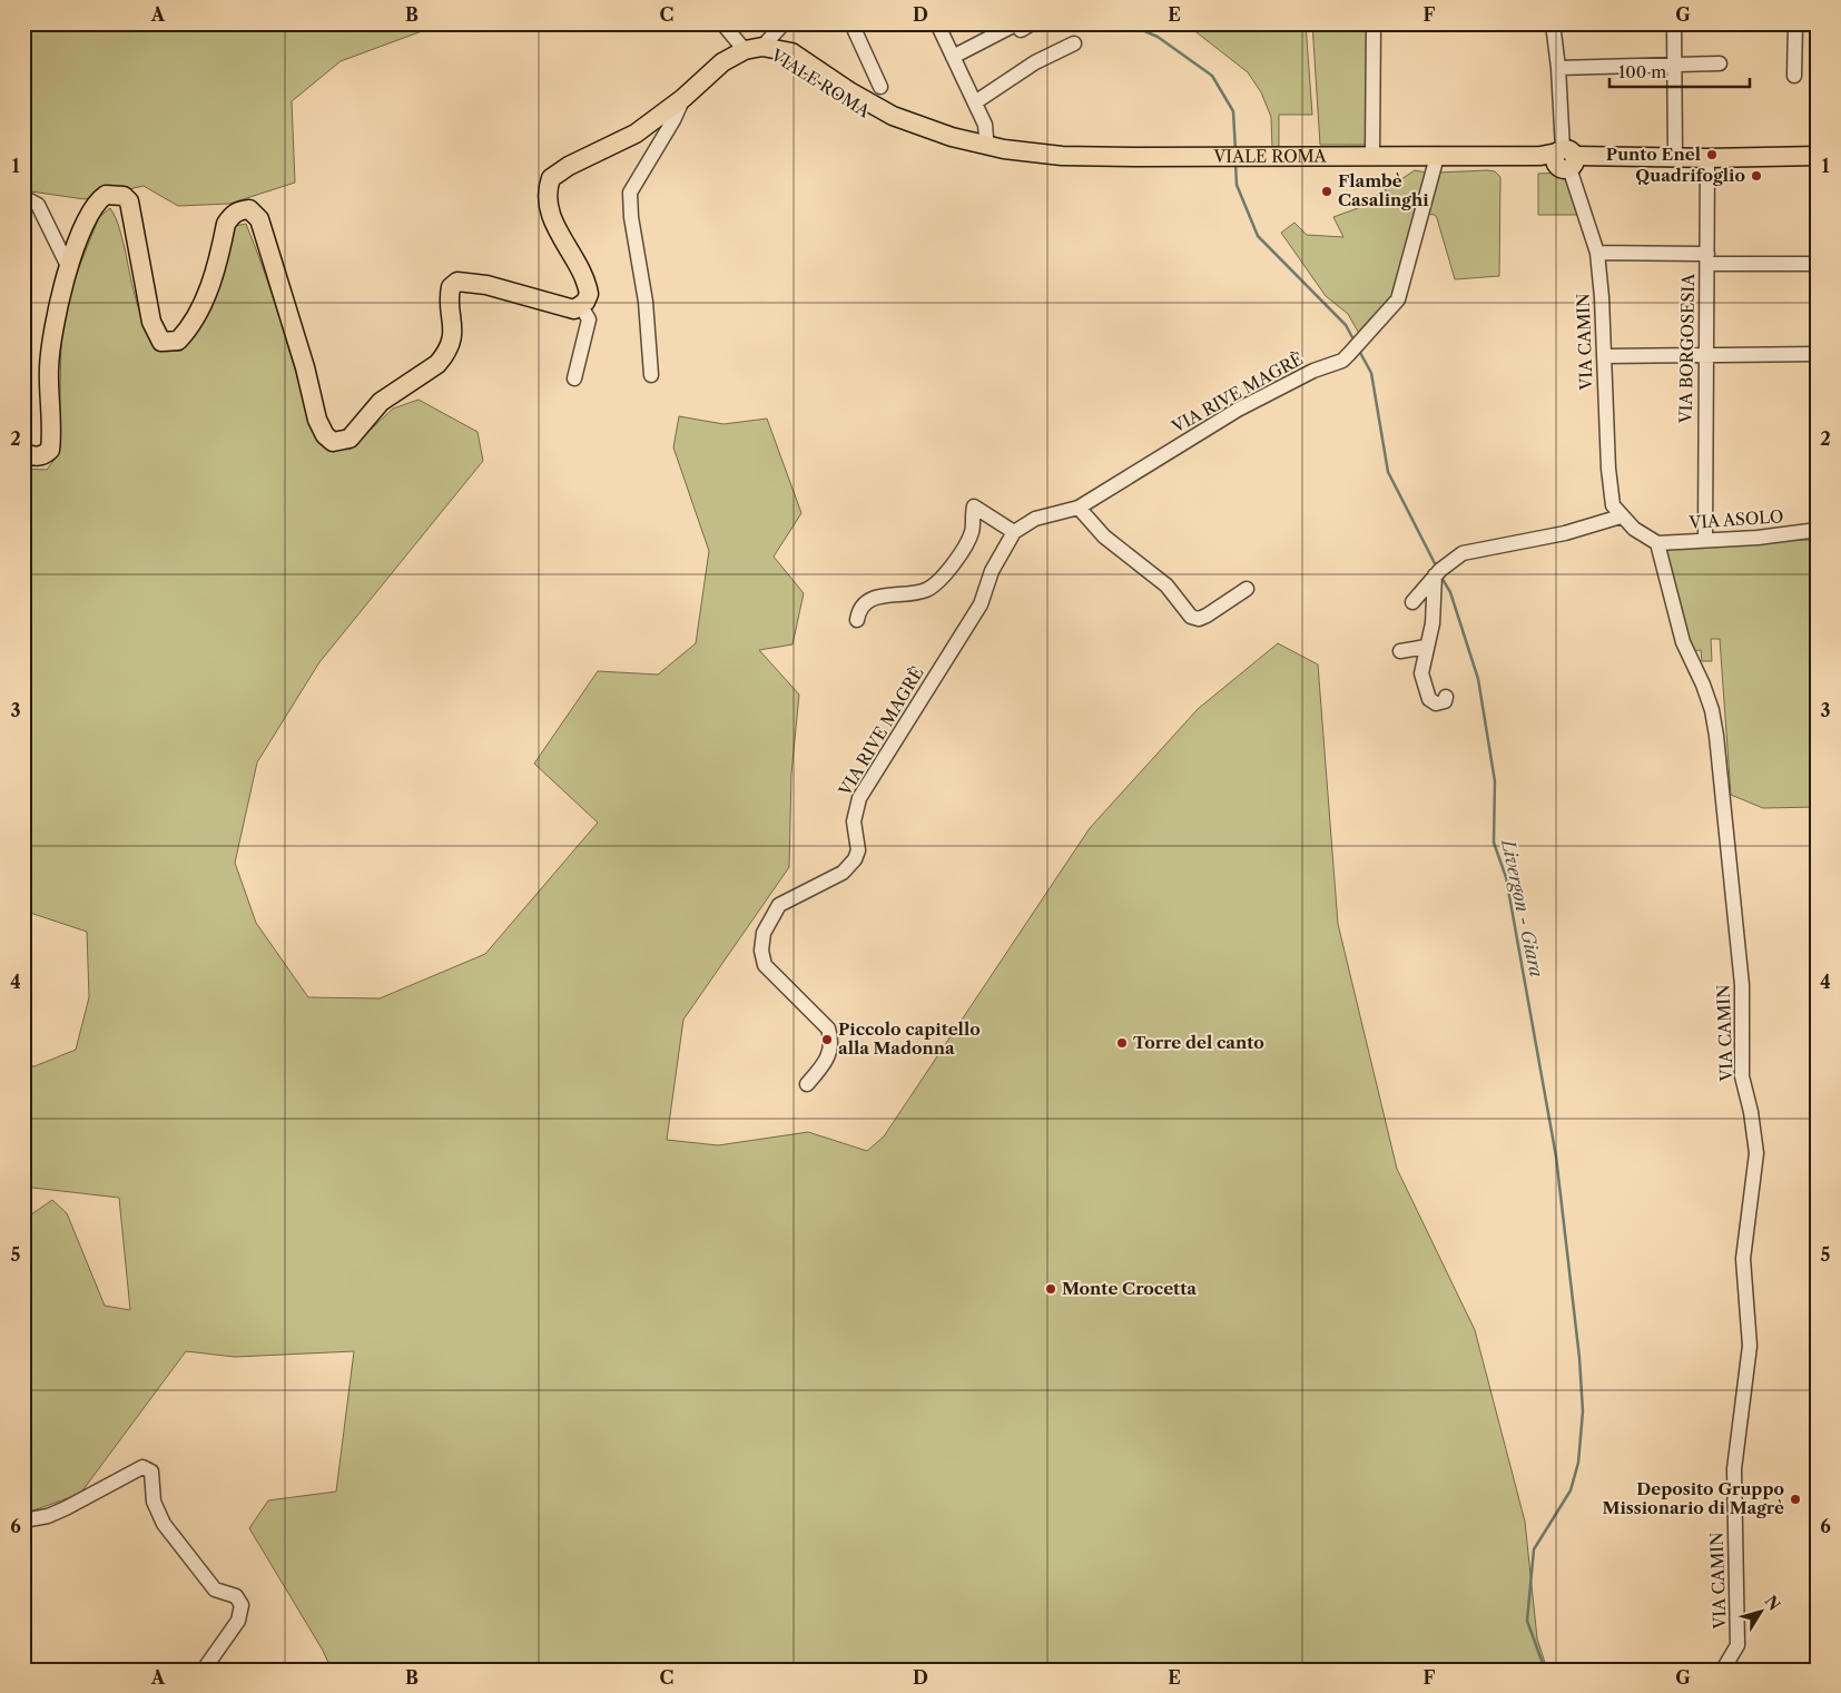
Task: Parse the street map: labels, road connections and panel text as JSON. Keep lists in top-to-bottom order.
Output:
{
  "streets": {
    "main road": ["VIALE ROMA"],
    "street": [
      "VIA CAMIN",
      "VIA BORGOSESIA",
      "VIA RIVE MAGRÈ",
      "VIA ASOLO"
    ]
  },
  "crossings": [
    ["VIALE ROMA", "VIA CAMIN"],
    ["VIALE ROMA", "VIA BORGOSESIA"],
    ["VIALE ROMA", "VIA RIVE MAGRÈ"],
    ["VIA CAMIN", "VIA ASOLO"],
    ["VIA BORGOSESIA", "VIA ASOLO"]
  ],
  "water": ["Livergon - Giara"],
  "places": [
    "Punto Enel",
    "Quadrifoglio",
    "Flambè Casalinghi",
    "Piccolo capitello alla Madonna",
    "Torre del canto",
    "Monte Crocetta",
    "Deposito Gruppo Missionario di Magrè"
  ],
  "scale_bar": "100 m",
  "north": "top right",
  "grid": {
    "columns": [
      "A",
      "B",
      "C",
      "D",
      "E",
      "F",
      "G"
    ],
    "rows": [
      "1",
      "2",
      "3",
      "4",
      "5",
      "6"
    ]
  }
}
